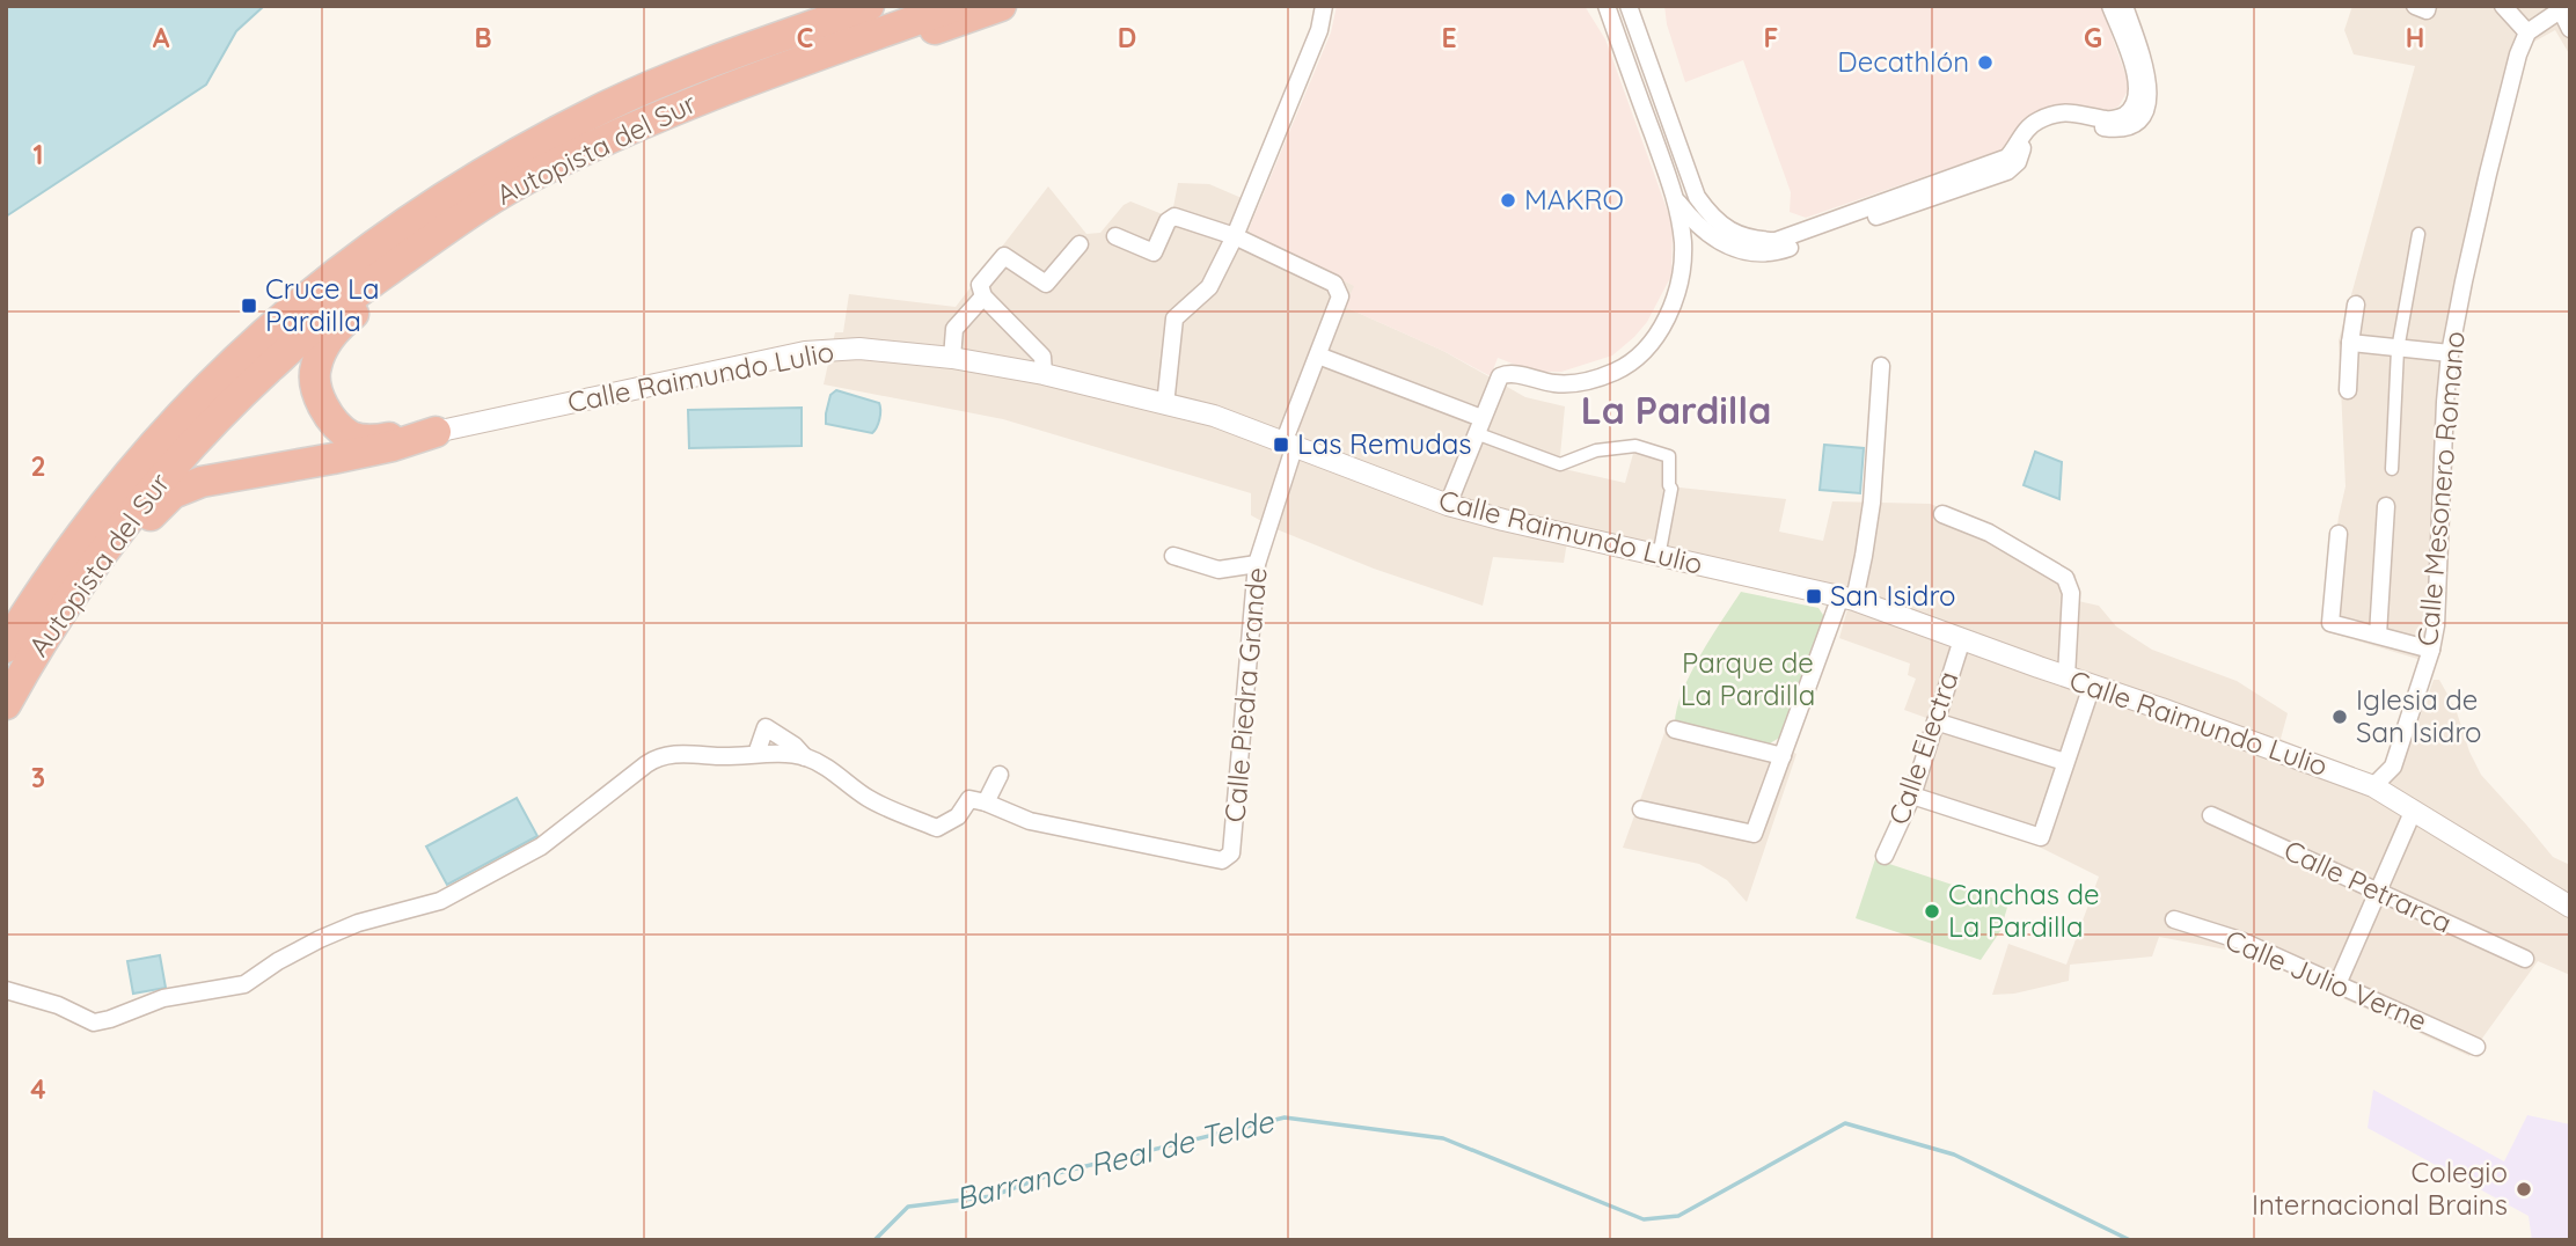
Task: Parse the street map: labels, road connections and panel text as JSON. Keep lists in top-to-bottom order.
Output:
{
  "streets": {
    "highway": ["Autopista del Sur"],
    "street": [
      "Calle Raimundo Lulio",
      "Calle Mesonero Romano",
      "Calle Piedra Grande",
      "Calle Electra",
      "Calle Petrarca",
      "Calle Julio Verne"
    ]
  },
  "crossings": [
    ["Calle Raimundo Lulio", "Calle Mesonero Romano"],
    ["Calle Raimundo Lulio", "Calle Piedra Grande"],
    ["Calle Raimundo Lulio", "Calle Electra"]
  ],
  "districts": ["La Pardilla"],
  "water": ["Barranco Real de Telde"],
  "parks": ["Parque de La Pardilla"],
  "places": {
    "other": [
      "Decathlón",
      "MAKRO",
      "Iglesia de San Isidro",
      "Canchas de La Pardilla",
      "Colegio Internacional Brains"
    ],
    "transit": ["Cruce La Pardilla", "Las Remudas", "San Isidro"]
  },
  "grid": {
    "columns": [
      "A",
      "B",
      "C",
      "D",
      "E",
      "F",
      "G",
      "H"
    ],
    "rows": [
      "1",
      "2",
      "3",
      "4"
    ]
  }
}
